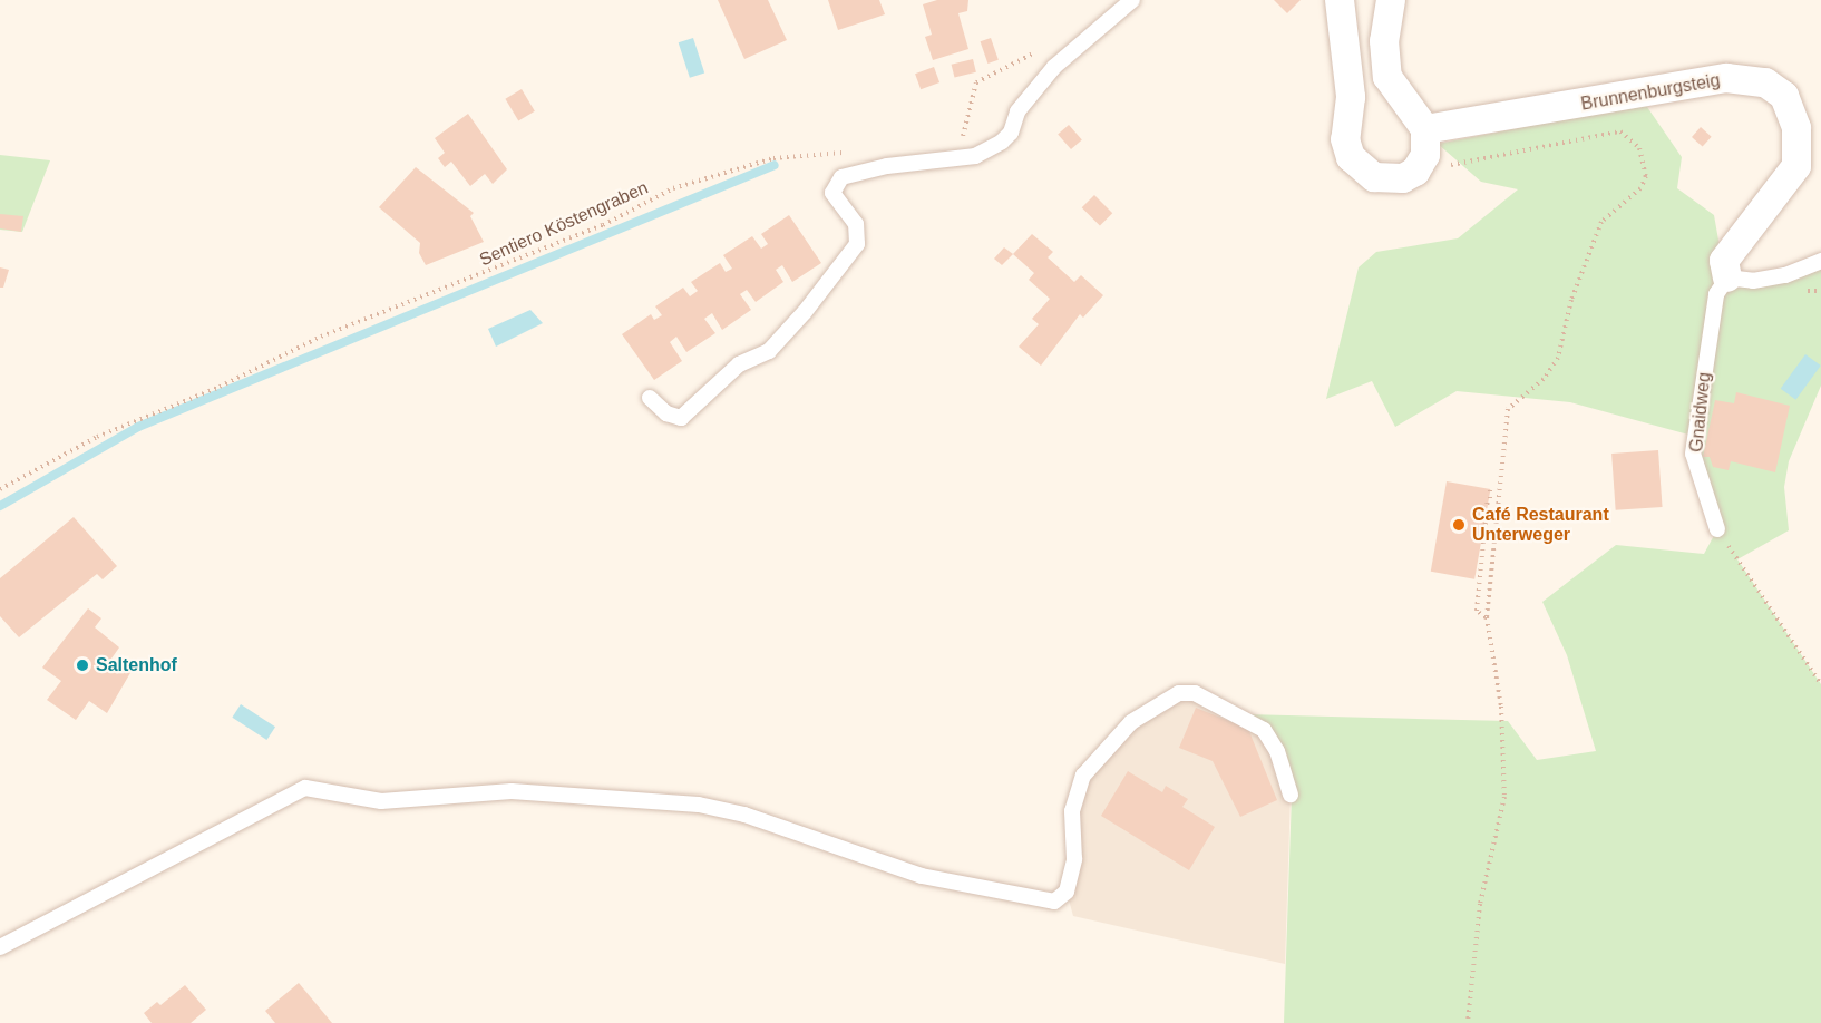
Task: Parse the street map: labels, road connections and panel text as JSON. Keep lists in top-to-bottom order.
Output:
{
  "streets": {
    "street": ["Brunnenburgsteig"],
    "lane": ["Gnaidweg"],
    "path": ["Sentiero Köstengraben"]
  },
  "crossings": [
    ["Brunnenburgsteig", "Gnaidweg"]
  ],
  "places": ["Café Restaurant Unterweger", "Saltenhof"]
}
